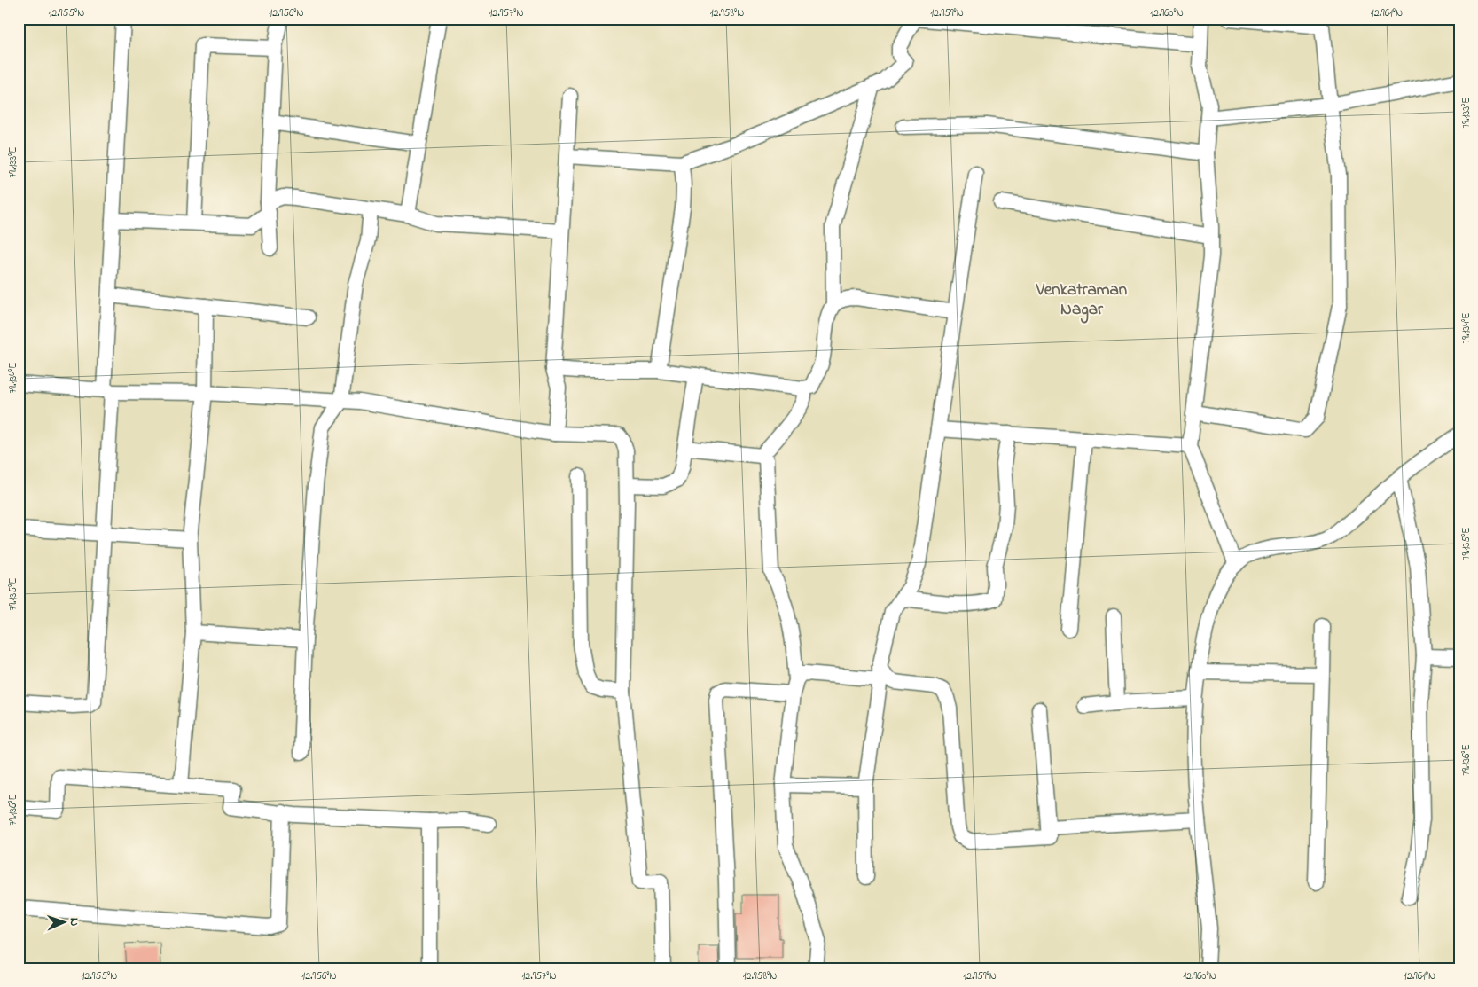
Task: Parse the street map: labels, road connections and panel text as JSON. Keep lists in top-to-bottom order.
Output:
{
  "districts": ["Venkatraman Nagar"],
  "north": "right",
  "coordinates": [
    "12.955°N",
    "12.956°N",
    "12.957°N",
    "12.958°N",
    "12.959°N",
    "12.960°N",
    "12.961°N",
    "79.133°E",
    "79.134°E",
    "79.135°E",
    "79.136°E"
  ]
}
